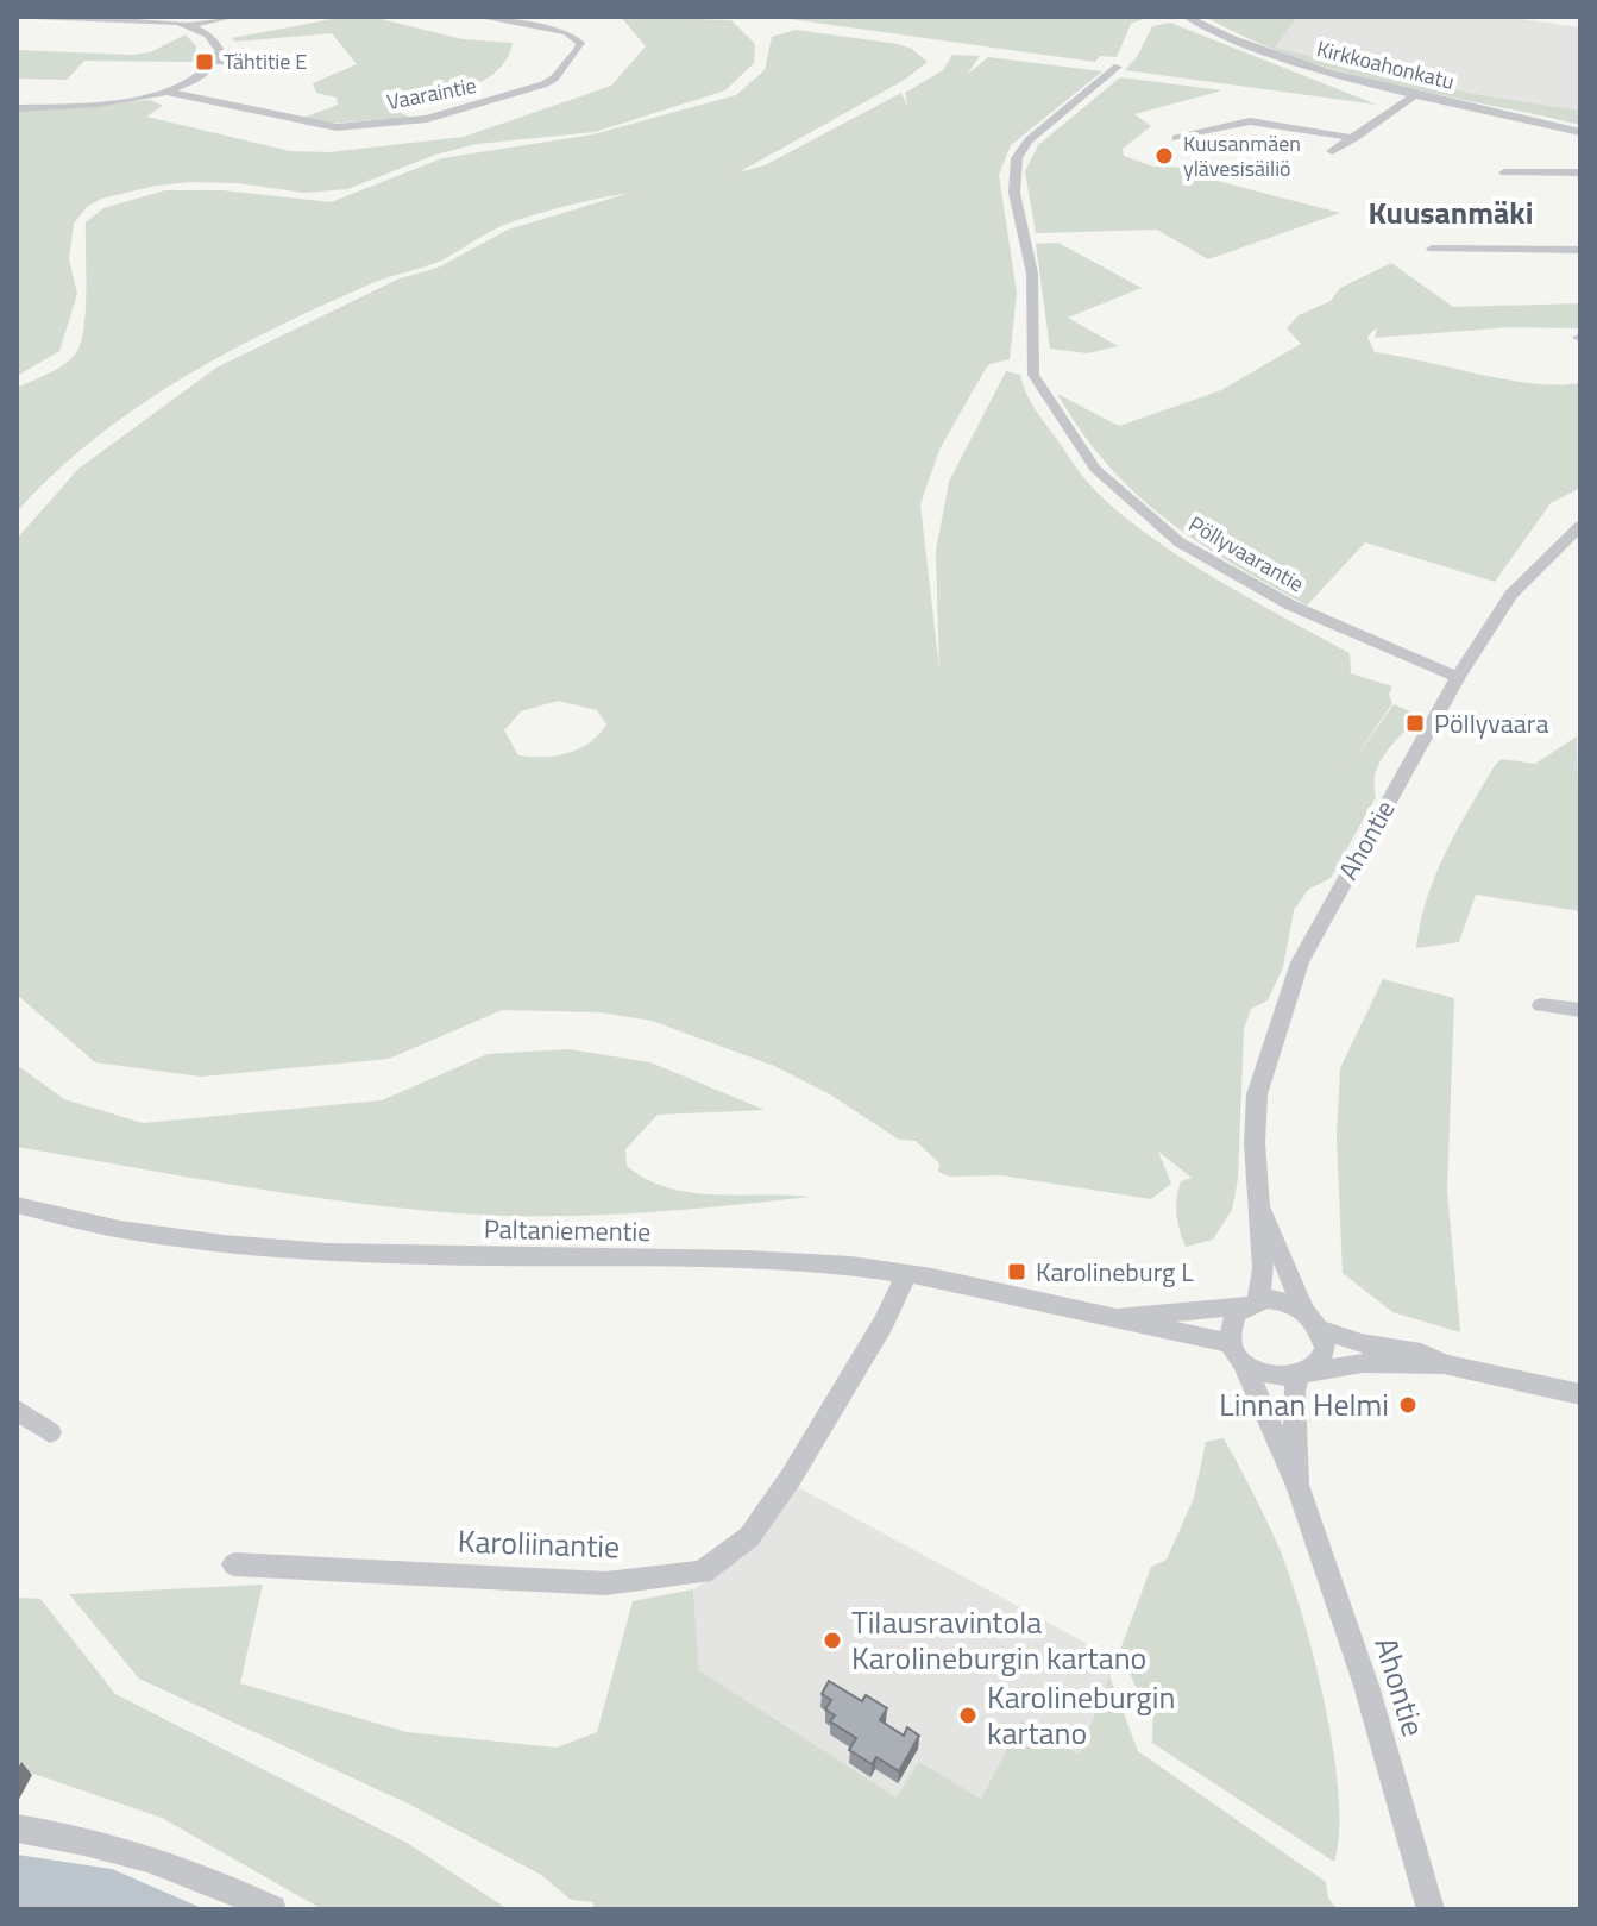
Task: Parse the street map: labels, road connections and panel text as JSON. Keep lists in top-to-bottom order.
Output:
{
  "streets": {
    "street": [
      "Kirkkoahonkatu",
      "Vaaraintie",
      "Pöllyvaarantie",
      "Ahontie",
      "Paltaniementie",
      "Karoliinantie"
    ]
  },
  "crossings": [
    ["Pöllyvaarantie", "Ahontie"],
    ["Ahontie", "Paltaniementie"],
    ["Paltaniementie", "Karoliinantie"]
  ],
  "districts": ["Kuusanmäki"],
  "places": {
    "transit": ["Tähtitie E", "Pöllyvaara", "Karolineburg L"],
    "other": [
      "Kuusanmäen ylävesisäiliö",
      "Linnan Helmi",
      "Tilausravintola Karolineburgin kartano",
      "Karolineburgin kartano"
    ]
  }
}
